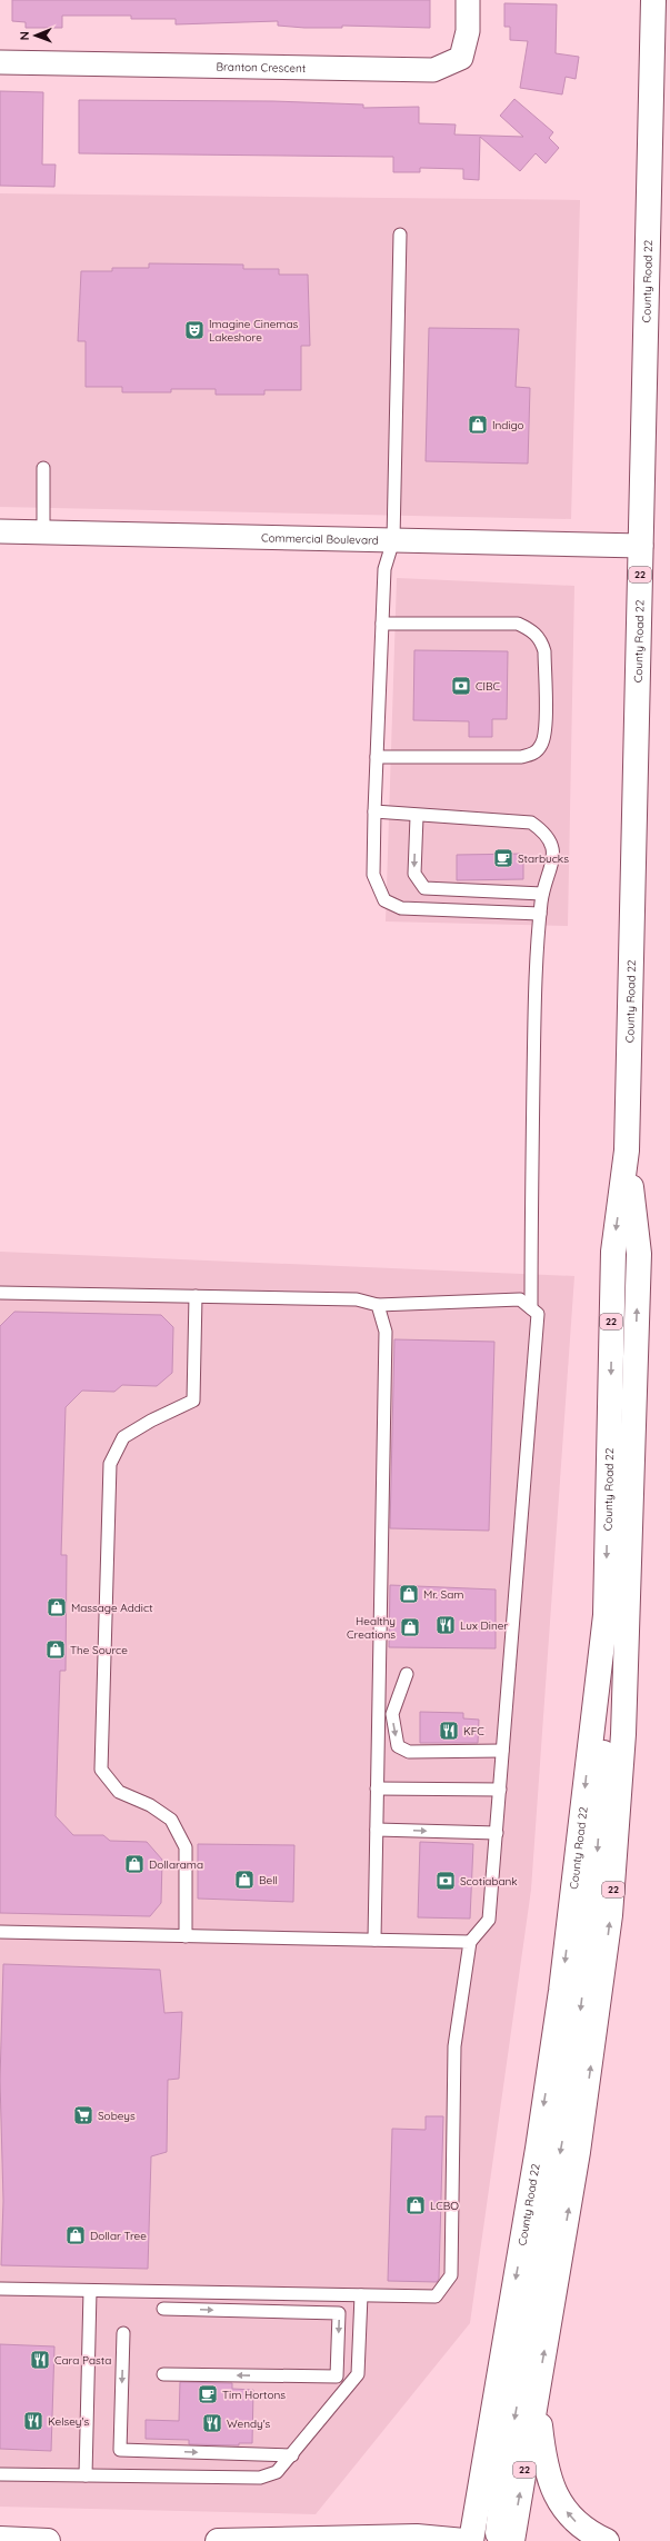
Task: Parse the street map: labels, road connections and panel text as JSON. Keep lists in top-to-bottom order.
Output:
{
  "streets": {
    "main road": ["County Road 22", "22"],
    "street": ["Branton Crescent", "Commercial Boulevard"]
  },
  "crossings": [
    ["County Road 22", "Commercial Boulevard"]
  ],
  "places": {
    "theatre": ["Imagine Cinemas Lakeshore"],
    "shop": [
      "Indigo",
      "Mr. Sam",
      "Massage Addict",
      "Healthy Creations",
      "The Source",
      "Dollarama",
      "Bell",
      "LCBO",
      "Dollar Tree"
    ],
    "bank": ["CIBC", "Scotiabank"],
    "cafe": ["Starbucks", "Tim Hortons"],
    "restaurant": [
      "Lux Diner",
      "KFC",
      "Cara Pasta",
      "Kelsey's",
      "Wendy's"
    ],
    "supermarket": ["Sobeys"]
  },
  "north": "left"
}
